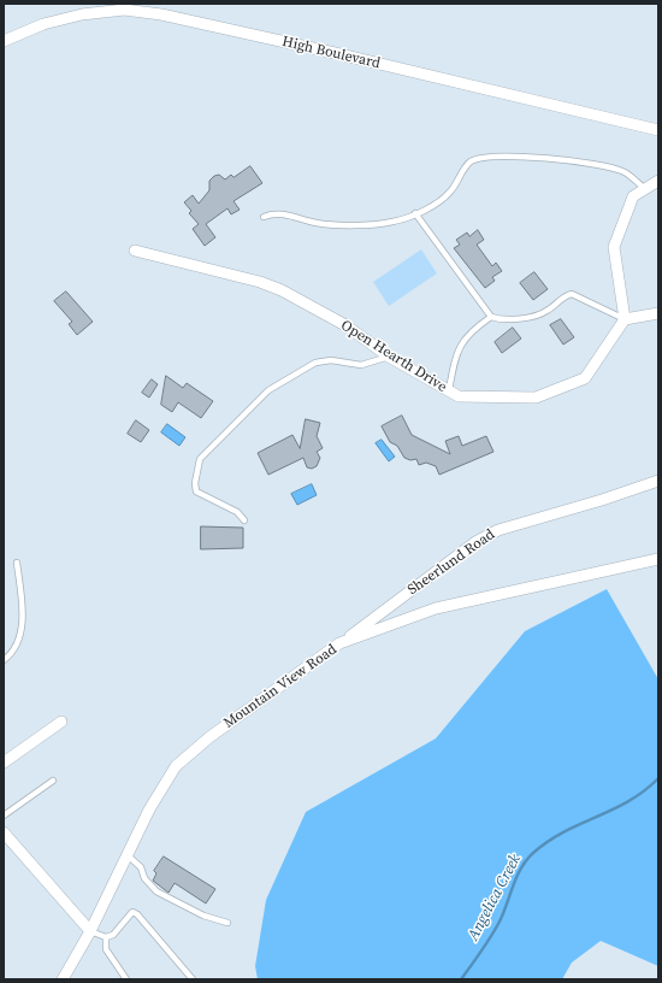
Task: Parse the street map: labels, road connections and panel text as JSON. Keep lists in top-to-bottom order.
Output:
{
  "streets": {
    "street": [
      "High Boulevard",
      "Open Hearth Drive",
      "Sheerlund Road",
      "Mountain View Road"
    ]
  },
  "crossings": [
    ["Sheerlund Road", "Mountain View Road"]
  ],
  "water": ["Angelica Creek"]
}
